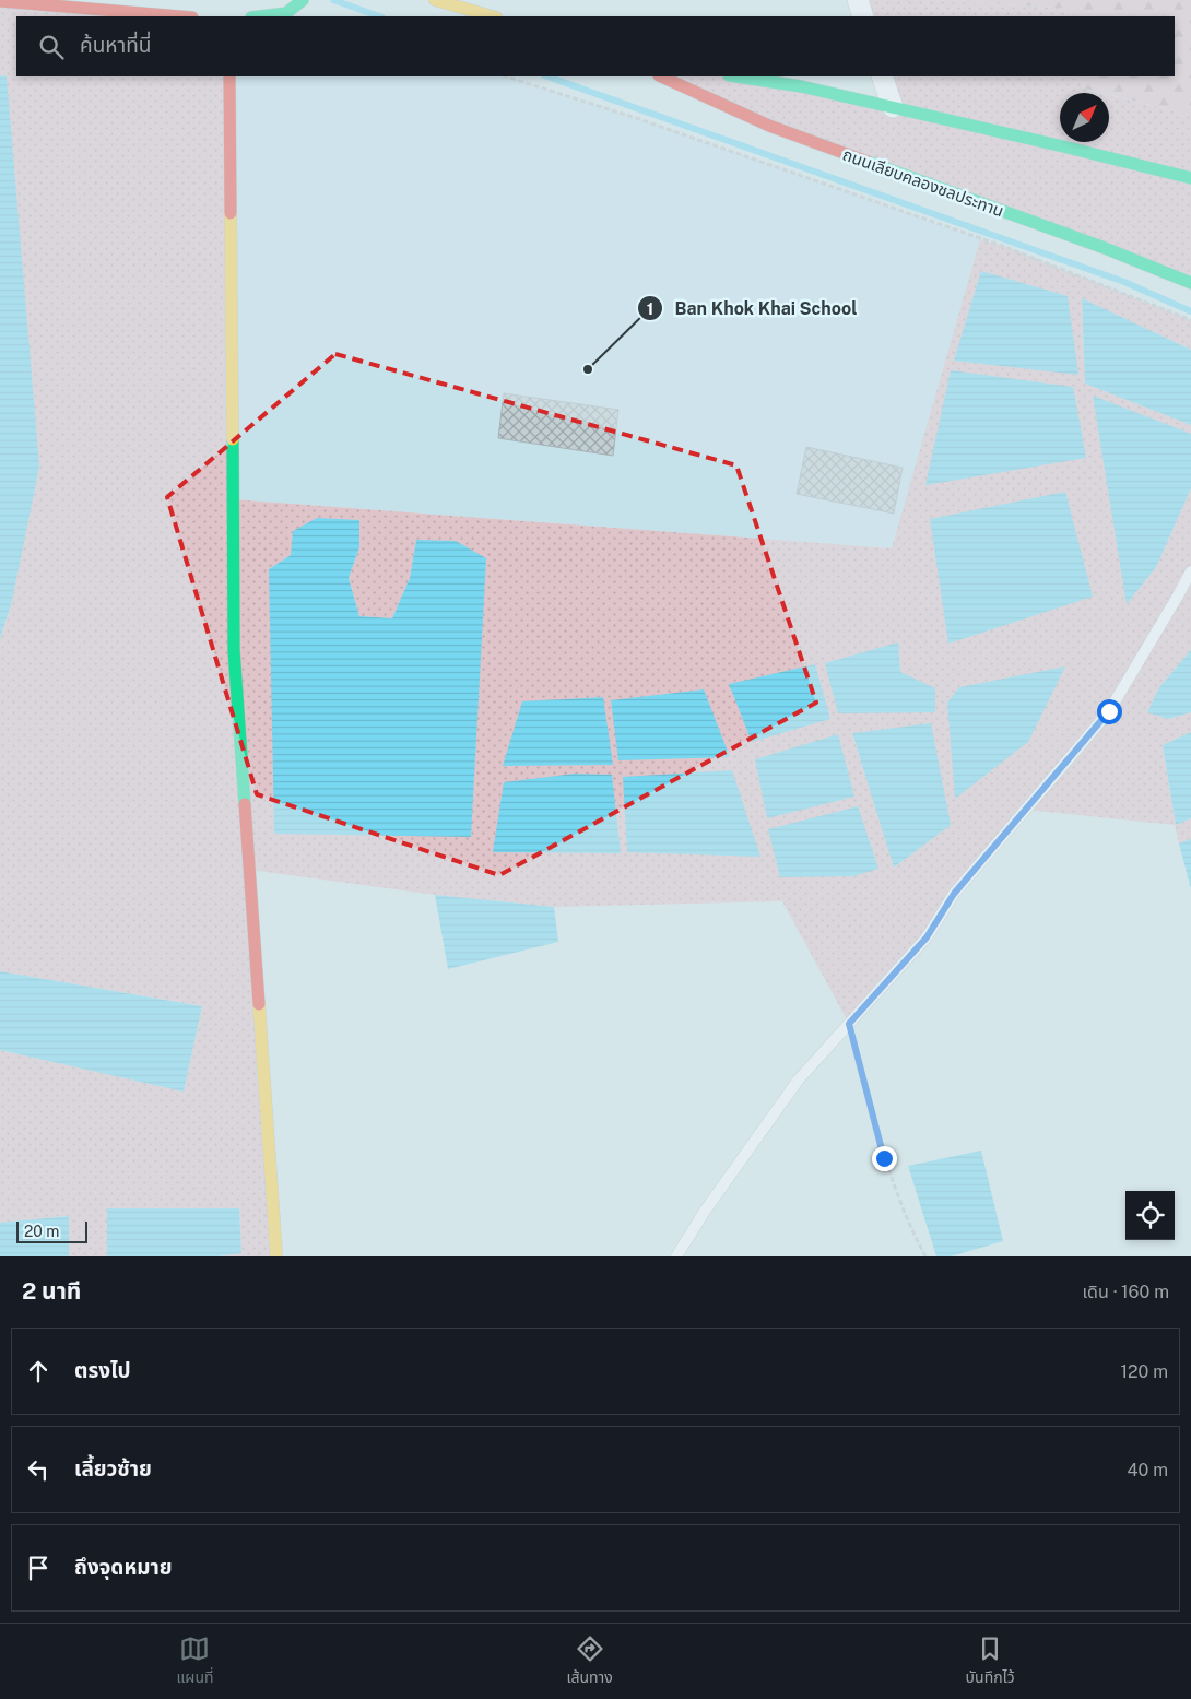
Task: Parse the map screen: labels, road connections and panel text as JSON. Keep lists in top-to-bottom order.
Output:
{
  "streets": {
    "street": ["ถนนเลียบคลองชลประทาน"]
  },
  "places": ["Ban Khok Khai School"],
  "scale_bar": "20 m",
  "north": "top right",
  "page": {
    "search": "ค้นหาที่นี่",
    "scale": "20 m",
    "heading": ["2 นาที", "เดิน · 160 m"],
    "list": [
      ["ตรงไป", "120 m"],
      ["เลี้ยวซ้าย", "40 m"],
      "ถึงจุดหมาย"
    ],
    "nav": ["แผนที่", "เส้นทาง", "บันทึกไว้"]
  }
}
